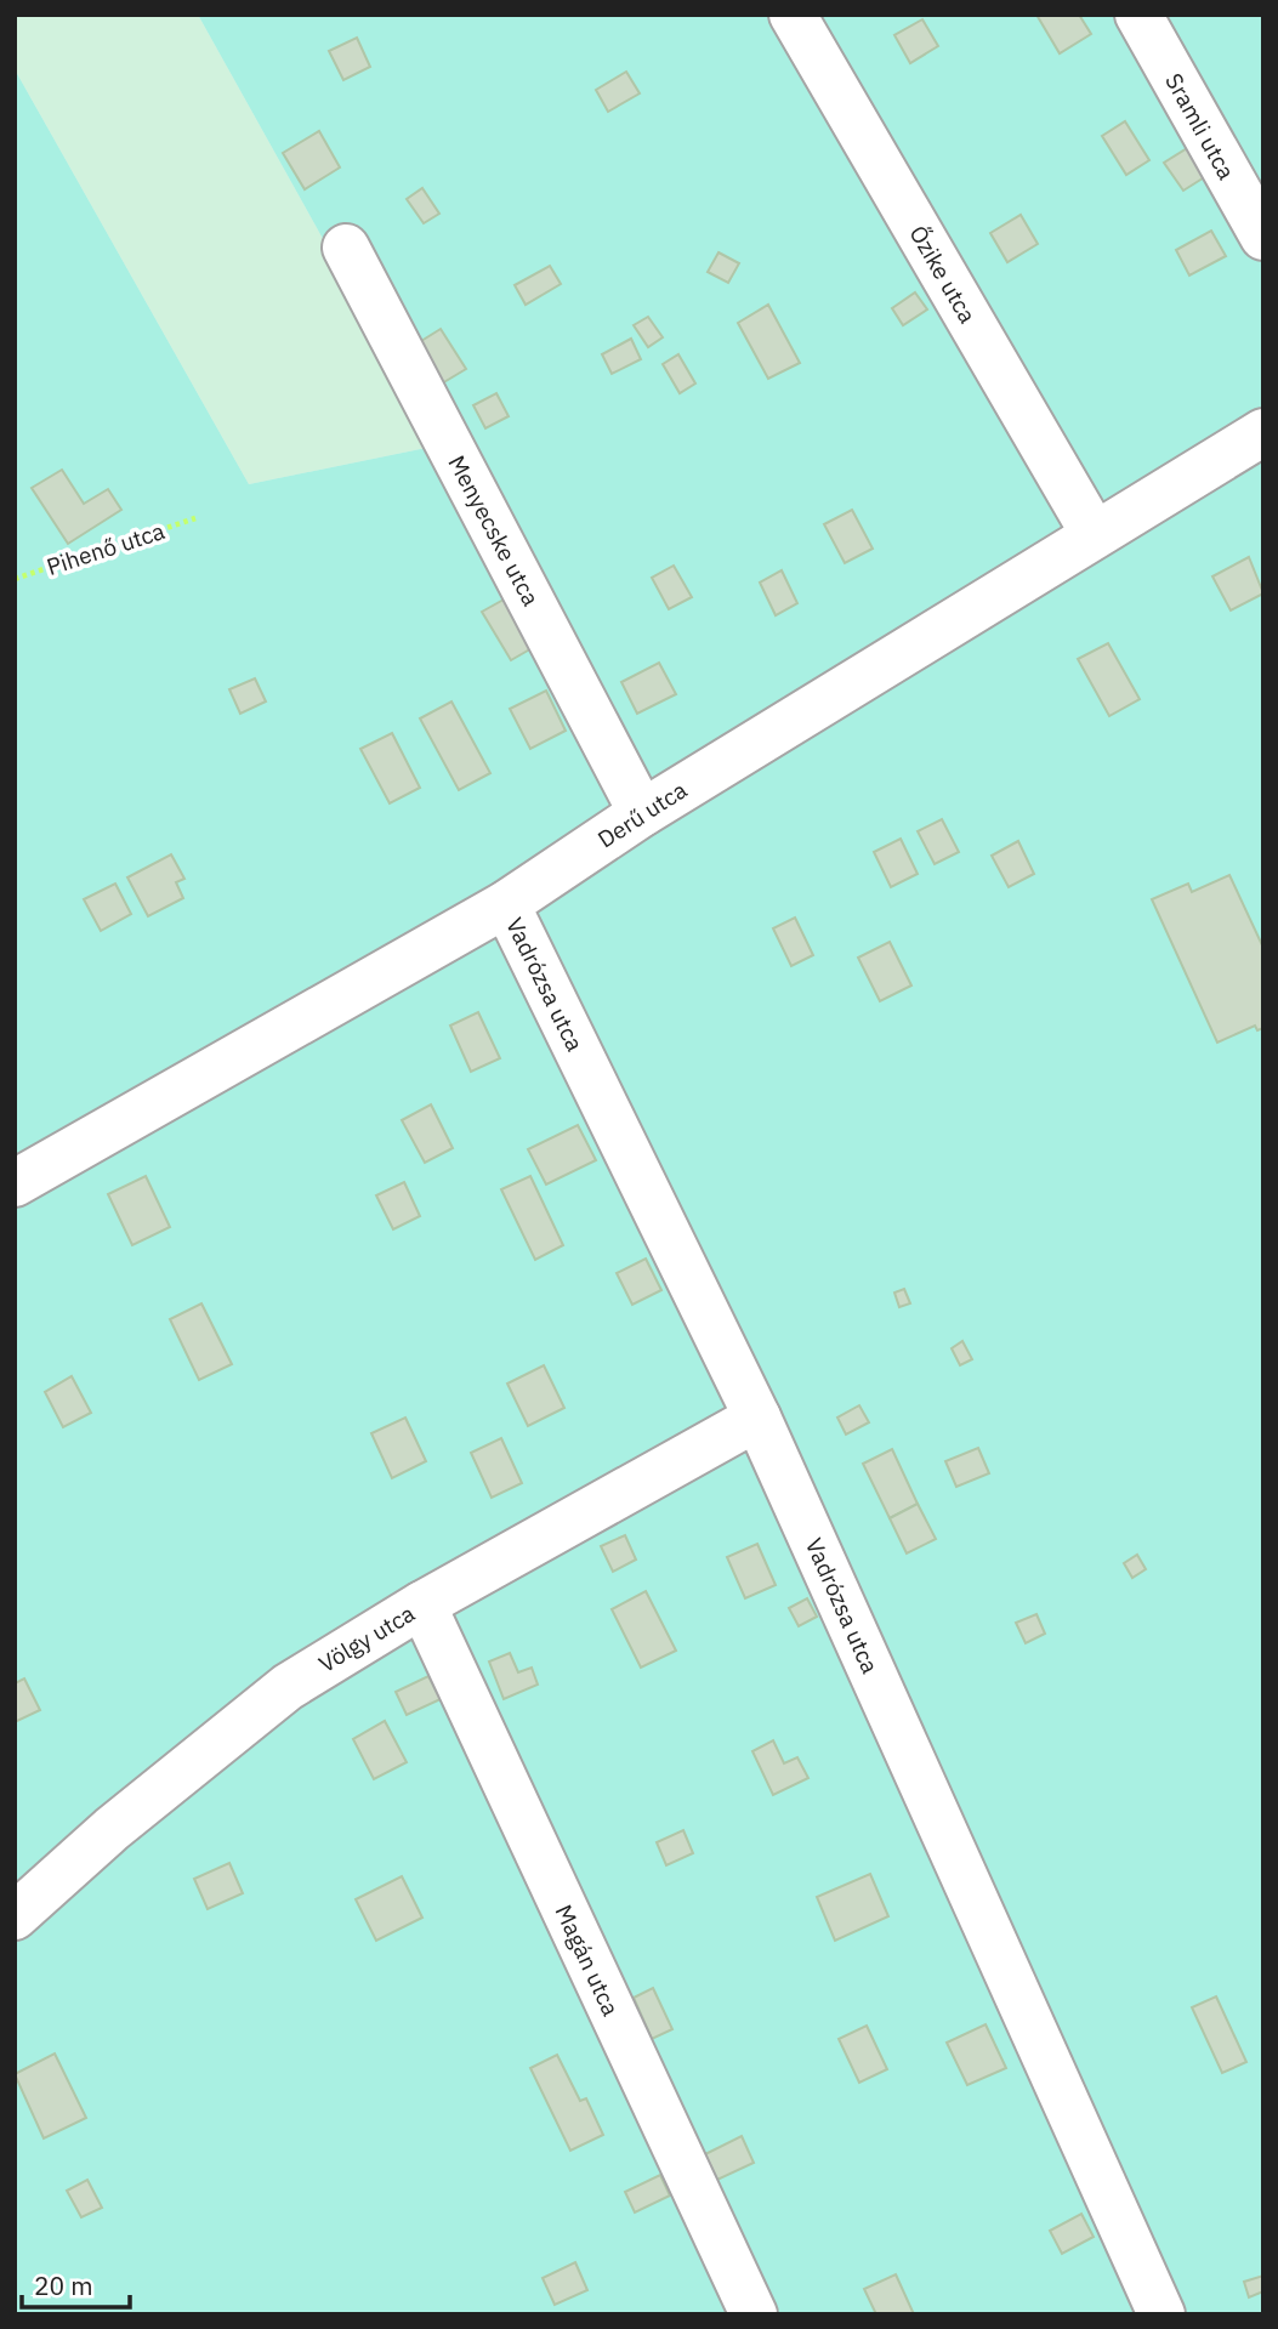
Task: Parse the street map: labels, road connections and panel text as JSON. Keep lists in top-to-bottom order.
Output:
{
  "streets": {
    "street": [
      "Sramli utca",
      "Őzike utca",
      "Menyecske utca",
      "Derű utca",
      "Vadrózsa utca",
      "Völgy utca",
      "Magán utca"
    ],
    "path": ["Pihenő utca"]
  },
  "crossings": [
    ["Őzike utca", "Derű utca"],
    ["Menyecske utca", "Derű utca"],
    ["Derű utca", "Vadrózsa utca"],
    ["Vadrózsa utca", "Völgy utca"],
    ["Völgy utca", "Magán utca"]
  ],
  "scale_bar": "20 m"
}
